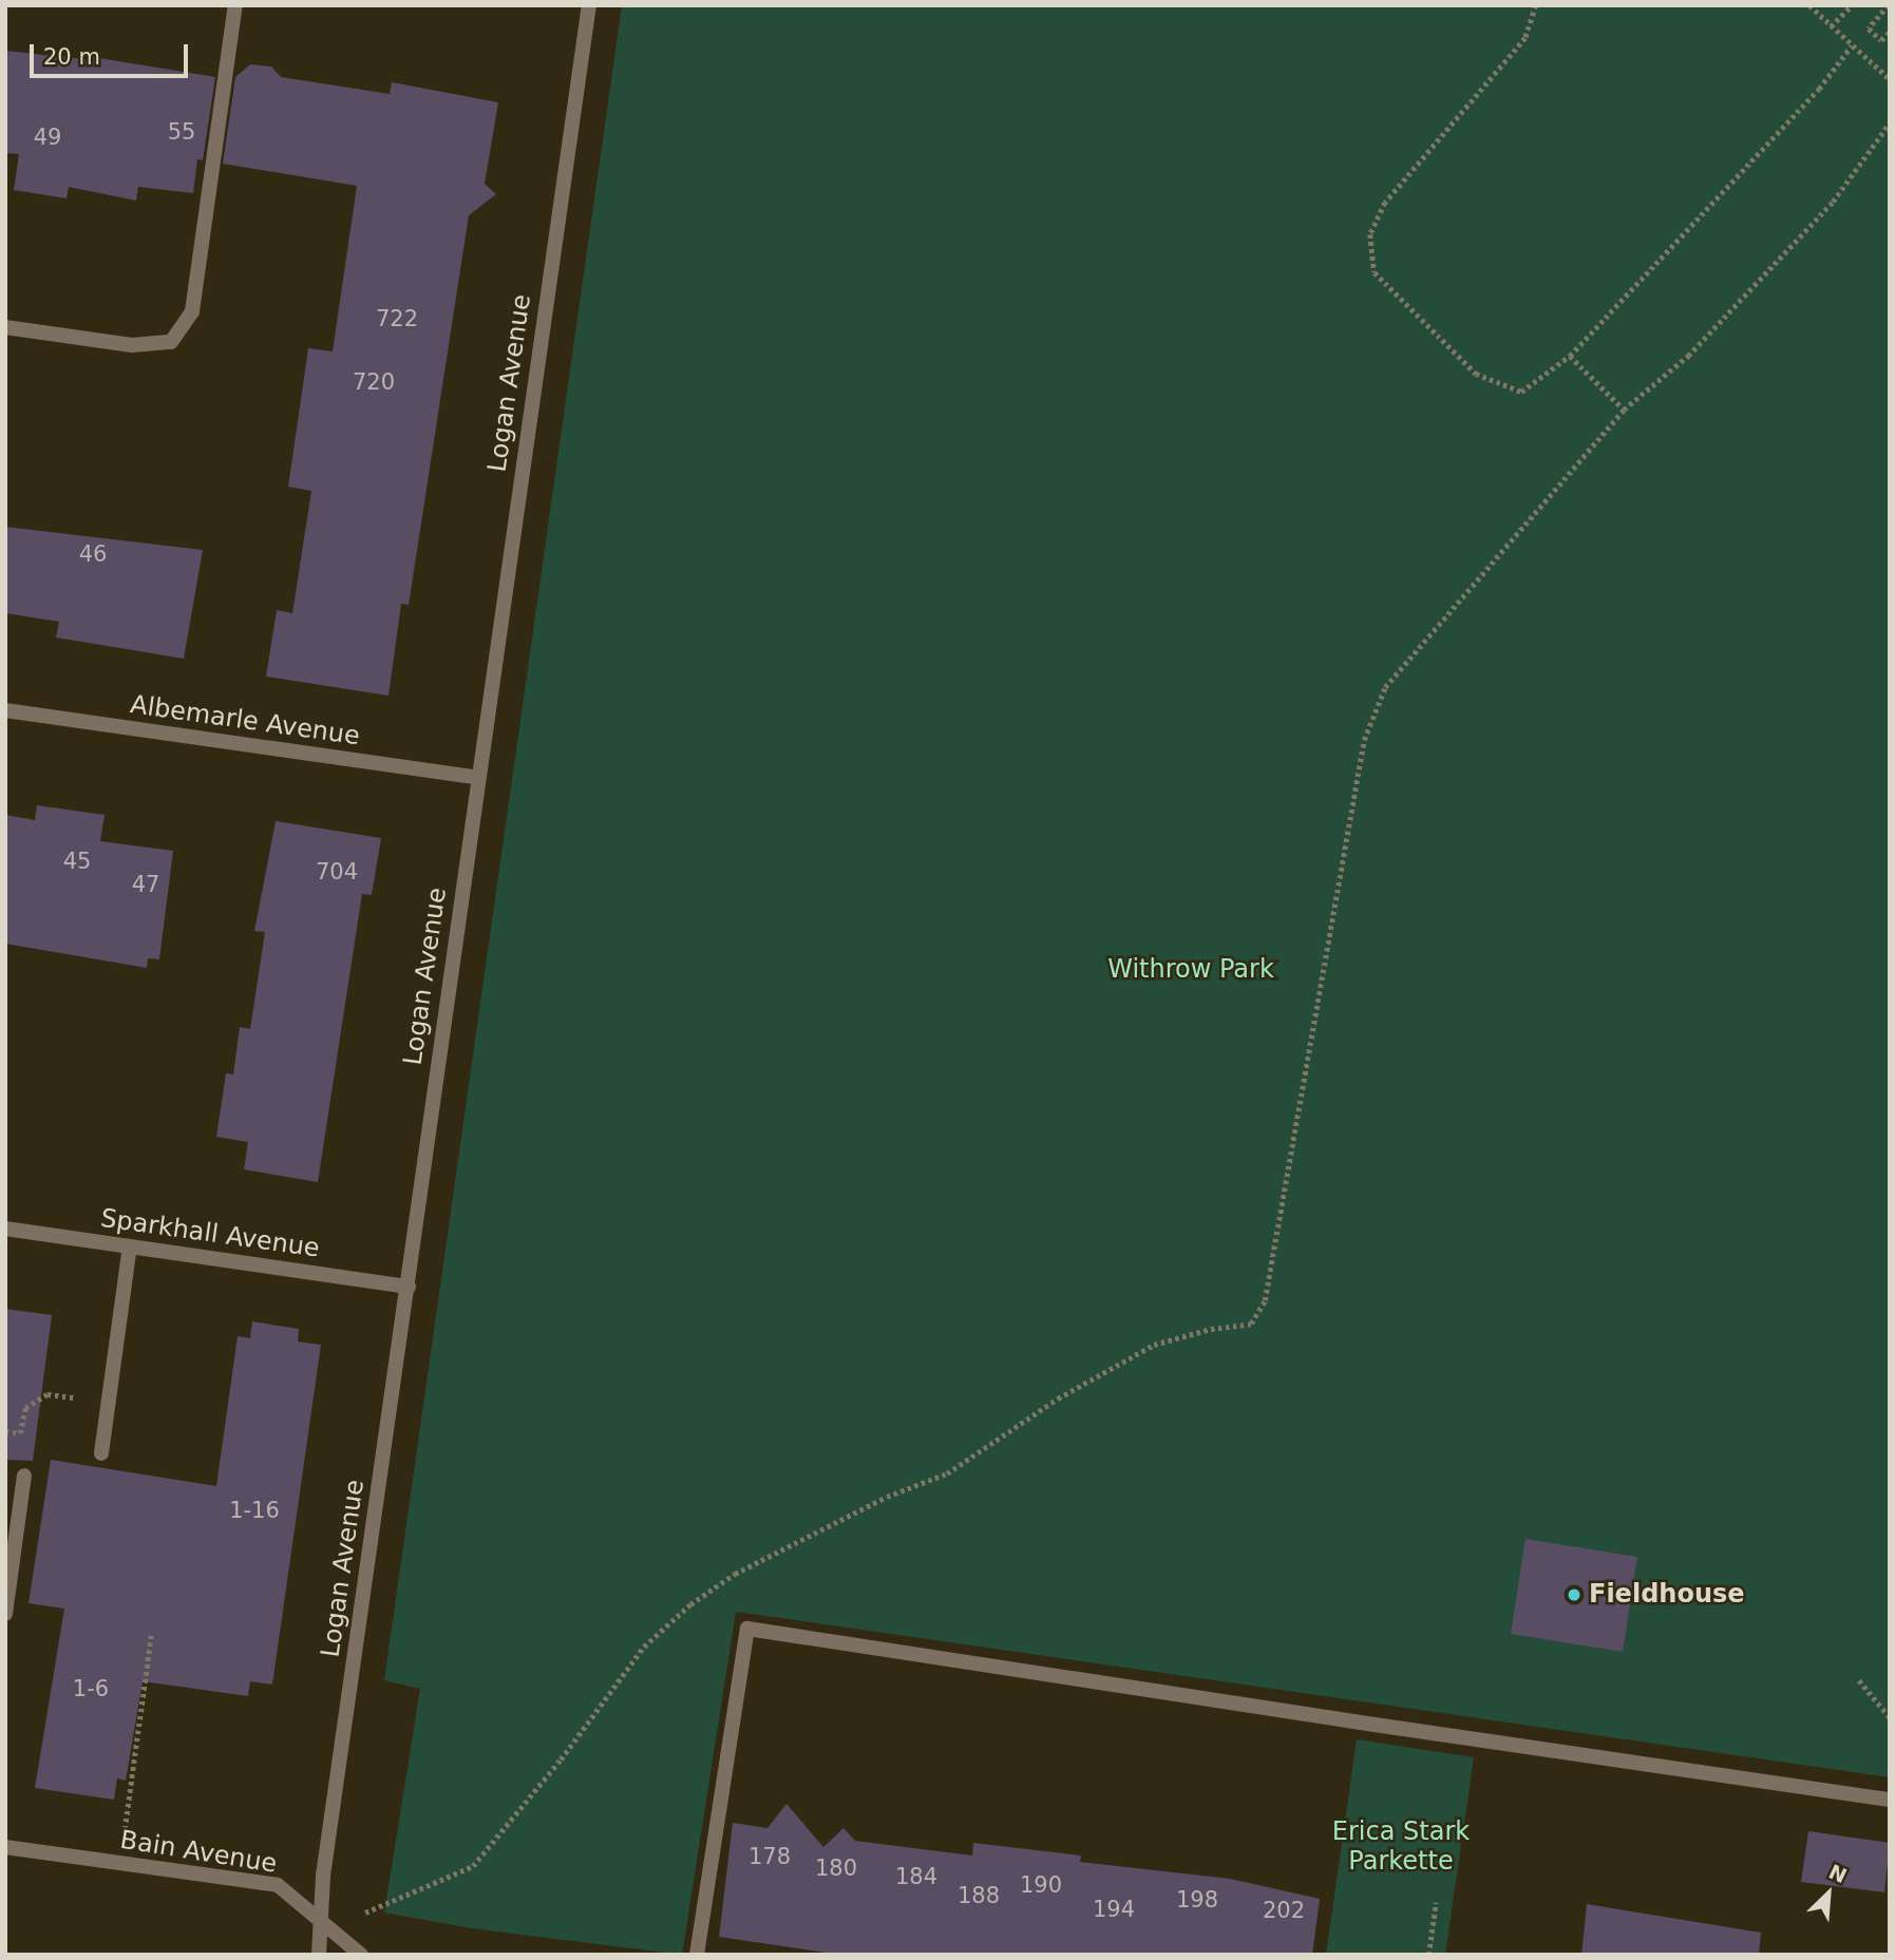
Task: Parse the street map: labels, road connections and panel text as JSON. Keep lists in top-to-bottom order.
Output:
{
  "streets": {
    "street": [
      "Logan Avenue",
      "Albemarle Avenue",
      "Sparkhall Avenue",
      "Bain Avenue"
    ]
  },
  "crossings": [
    ["Logan Avenue", "Albemarle Avenue"],
    ["Logan Avenue", "Sparkhall Avenue"],
    ["Logan Avenue", "Bain Avenue"]
  ],
  "parks": ["Withrow Park", "Erica Stark Parkette"],
  "places": ["Fieldhouse"],
  "house_numbers": [
    "55",
    "49",
    "722",
    "720",
    "46",
    "45",
    "704",
    "47",
    "1-16",
    "1-6",
    "178",
    "180",
    "184",
    "190",
    "188",
    "198",
    "194",
    "202"
  ],
  "scale_bar": "20 m",
  "north": "top right"
}
